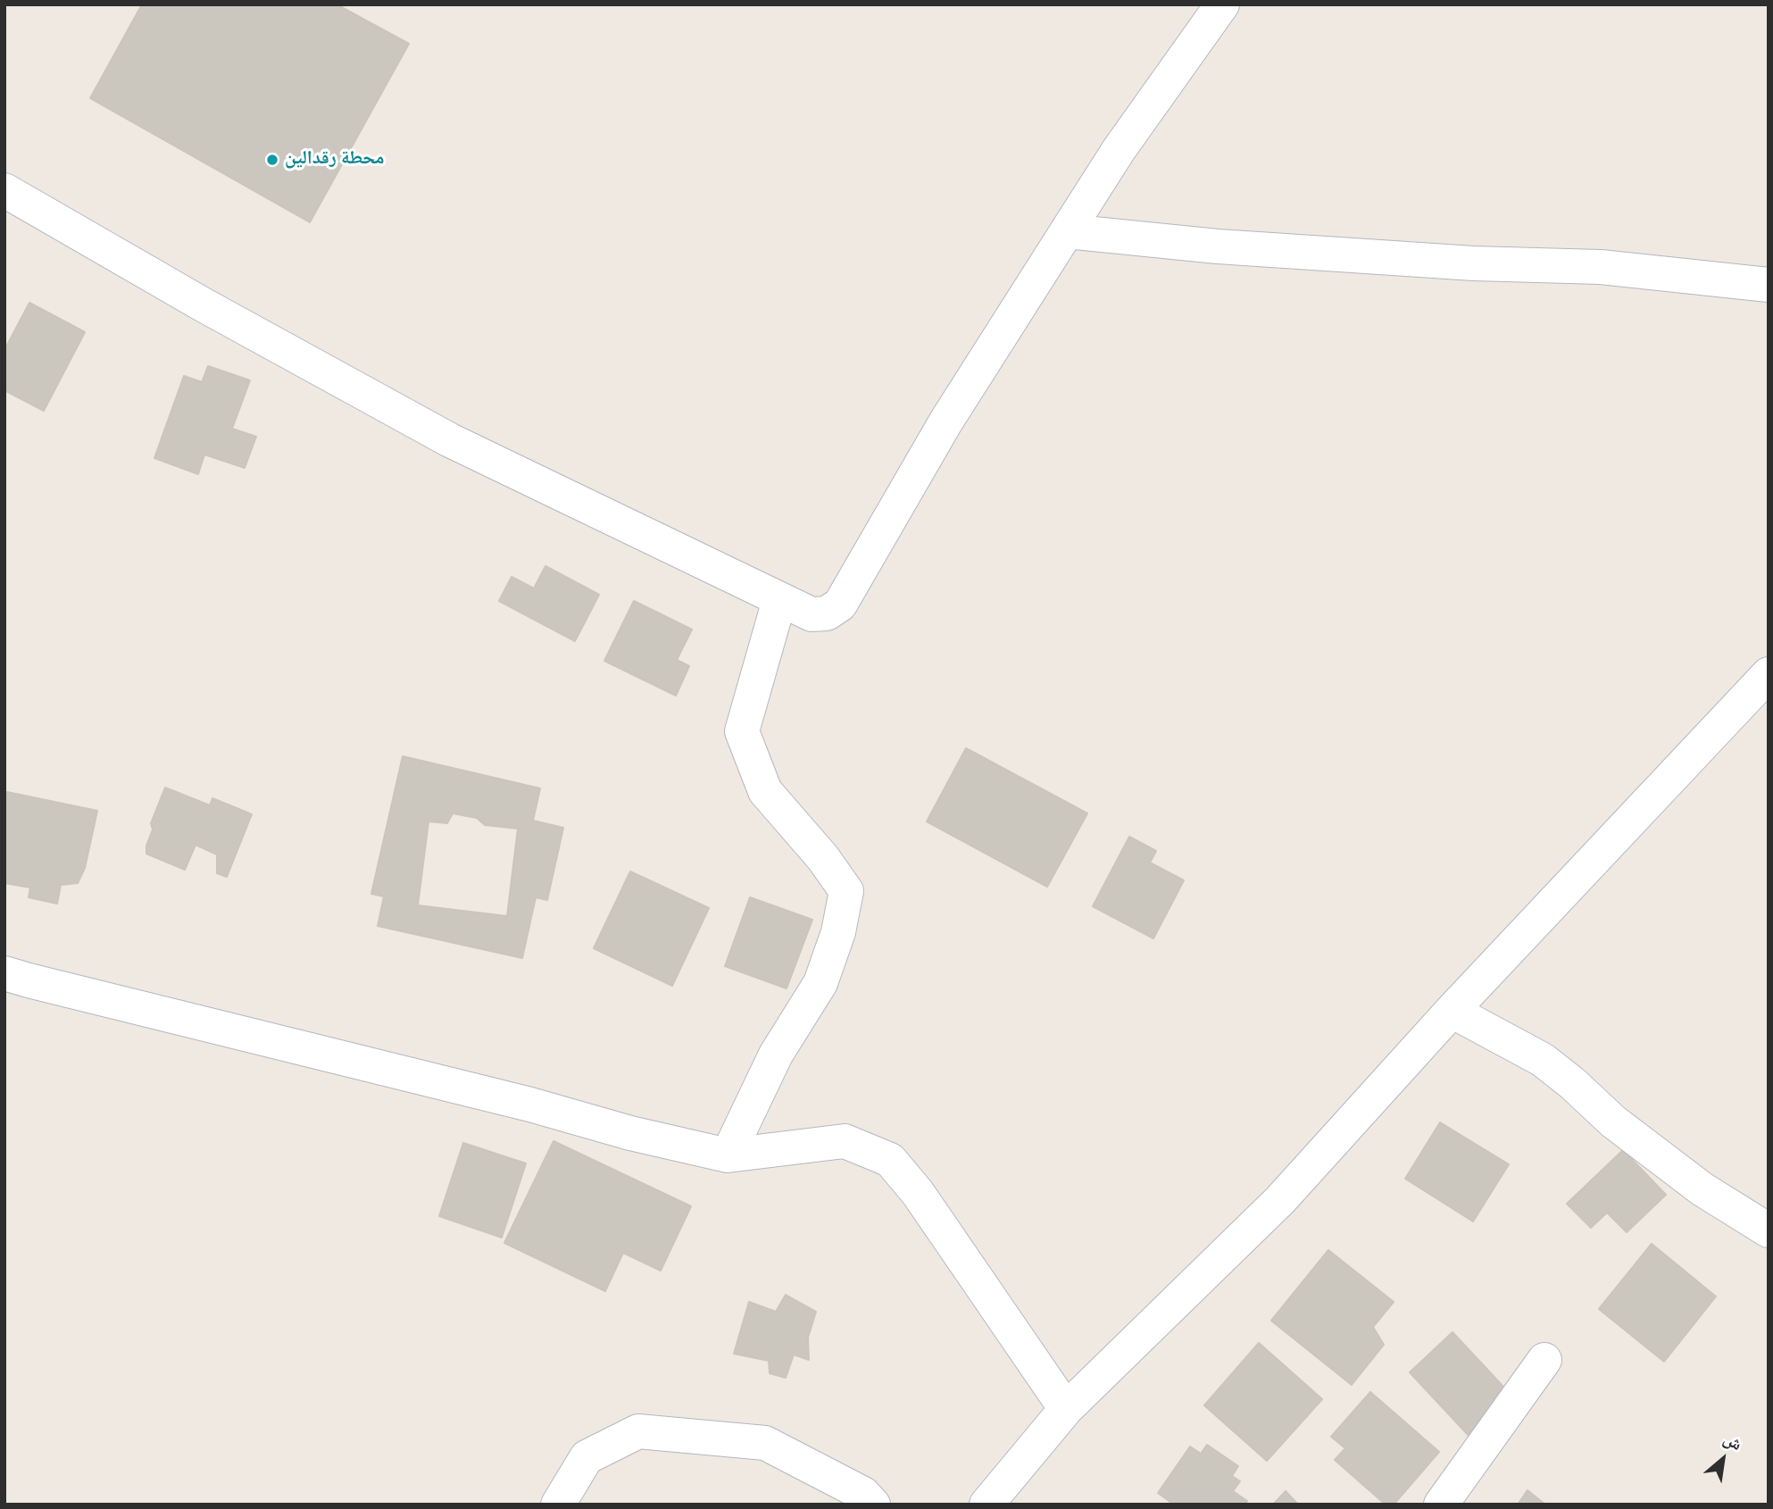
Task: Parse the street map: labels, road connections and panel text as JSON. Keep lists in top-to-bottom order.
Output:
{
  "places": ["محطة رقدالين"],
  "north": "top right"
}
